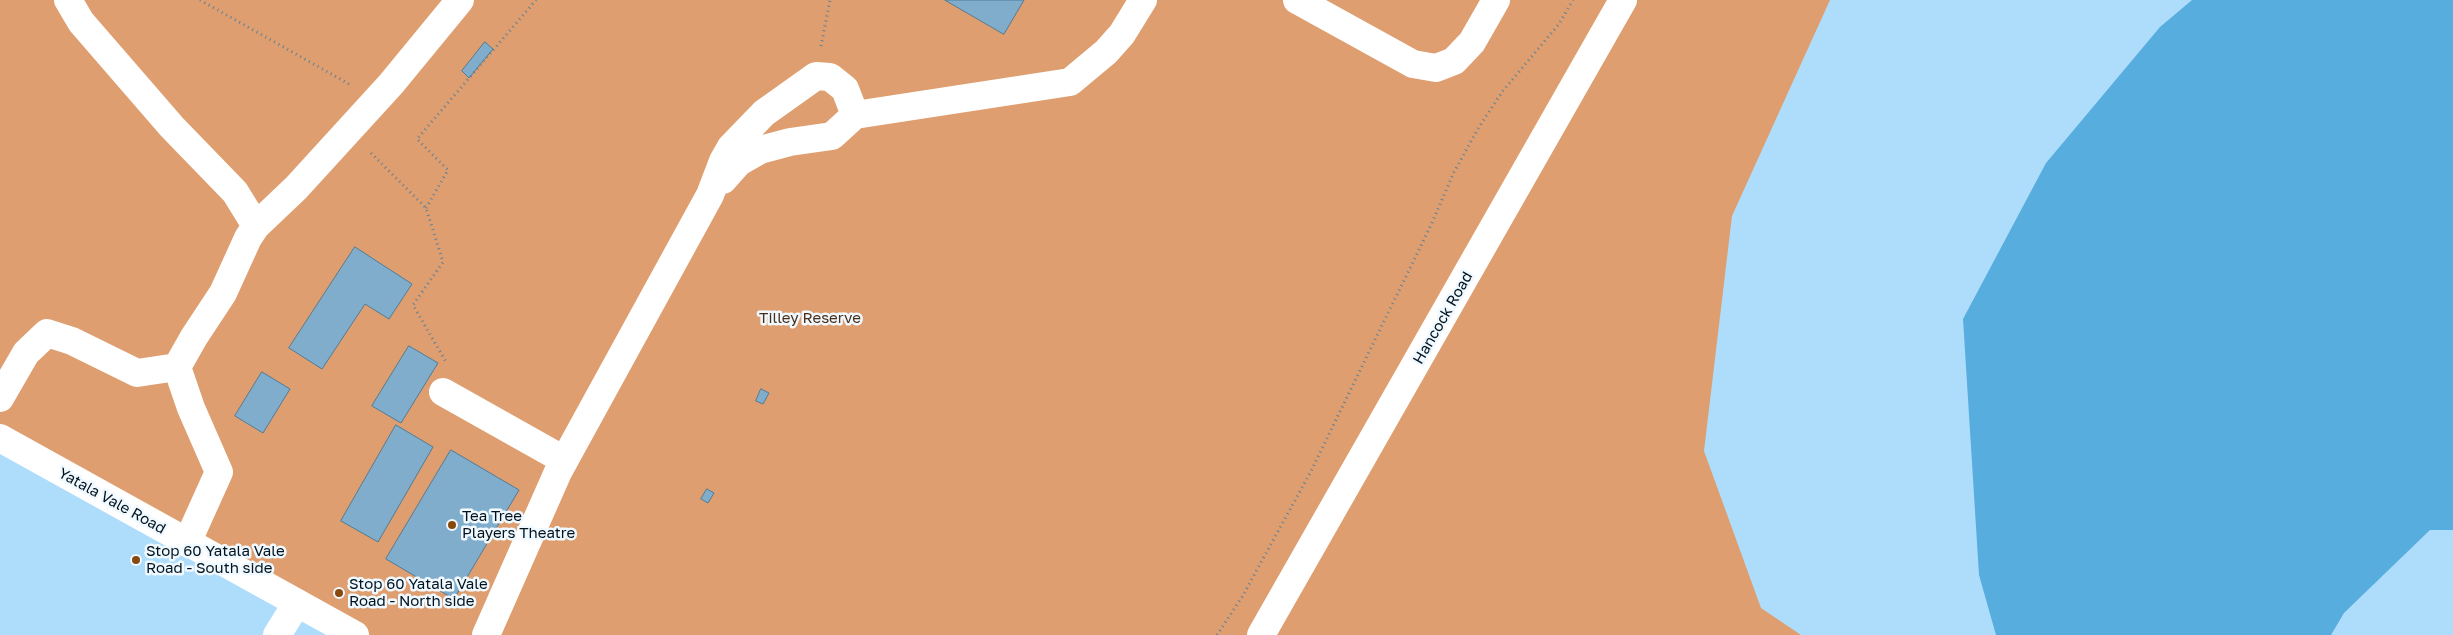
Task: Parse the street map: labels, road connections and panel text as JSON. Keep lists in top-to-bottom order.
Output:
{
  "streets": {
    "main road": ["Hancock Road", "Yatala Vale Road"]
  },
  "parks": ["Tilley Reserve"],
  "places": ["Tea Tree Players Theatre", "Stop 60 Yatala Vale Road - South side", "Stop 60 Yatala Vale Road - North side"]
}
